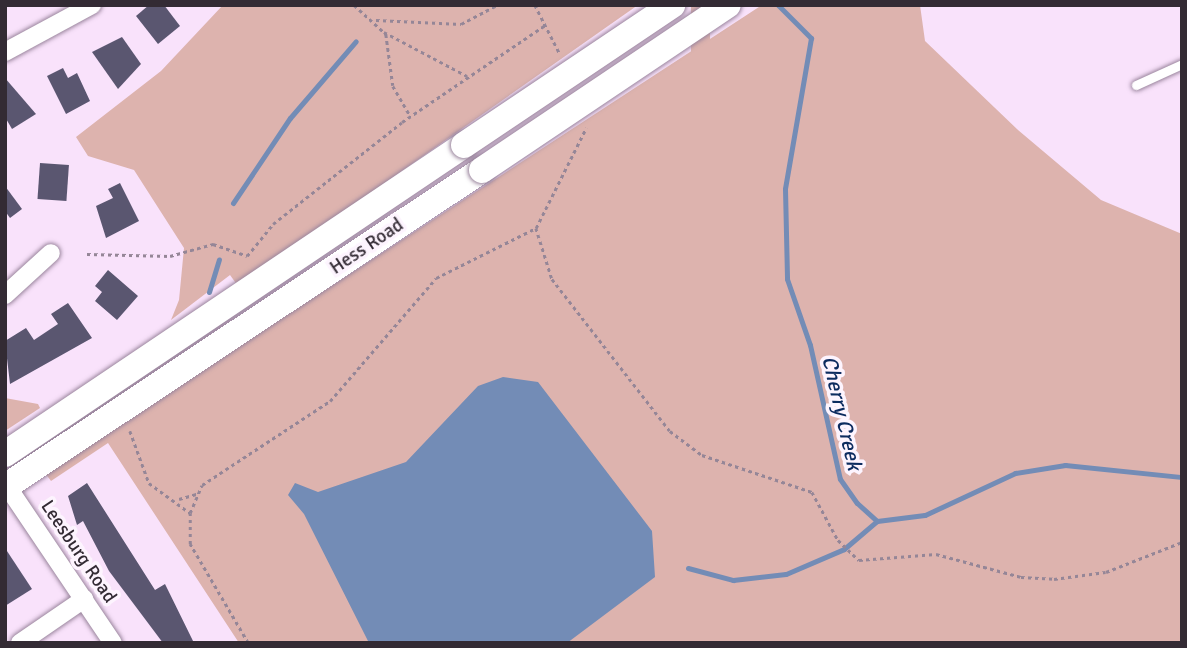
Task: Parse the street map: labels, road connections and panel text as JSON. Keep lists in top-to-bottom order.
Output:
{
  "streets": {
    "main road": ["Hess Road"],
    "street": ["Leesburg Road"]
  },
  "crossings": [
    ["Hess Road", "Leesburg Road"]
  ],
  "water": ["Cherry Creek"]
}
